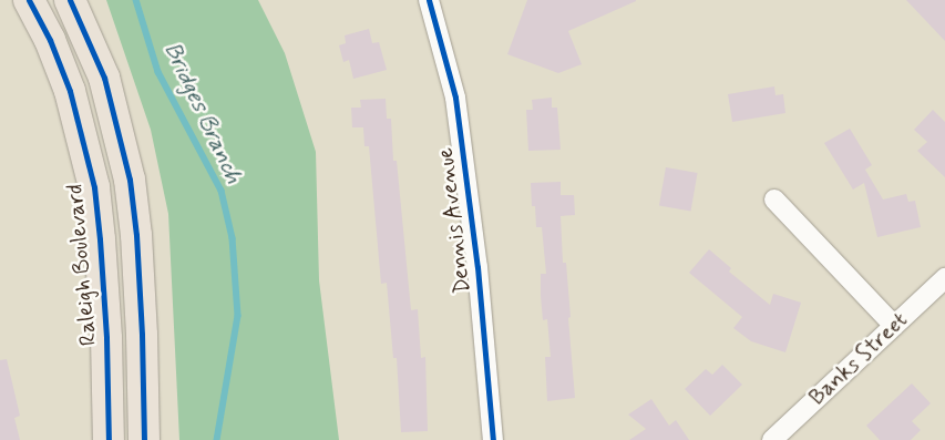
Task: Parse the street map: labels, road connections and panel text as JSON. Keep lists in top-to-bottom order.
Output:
{
  "streets": {
    "main road": ["Raleigh Boulevard"],
    "street": ["Dennis Avenue", "Banks Street"]
  },
  "water": ["Bridges Branch"]
}
